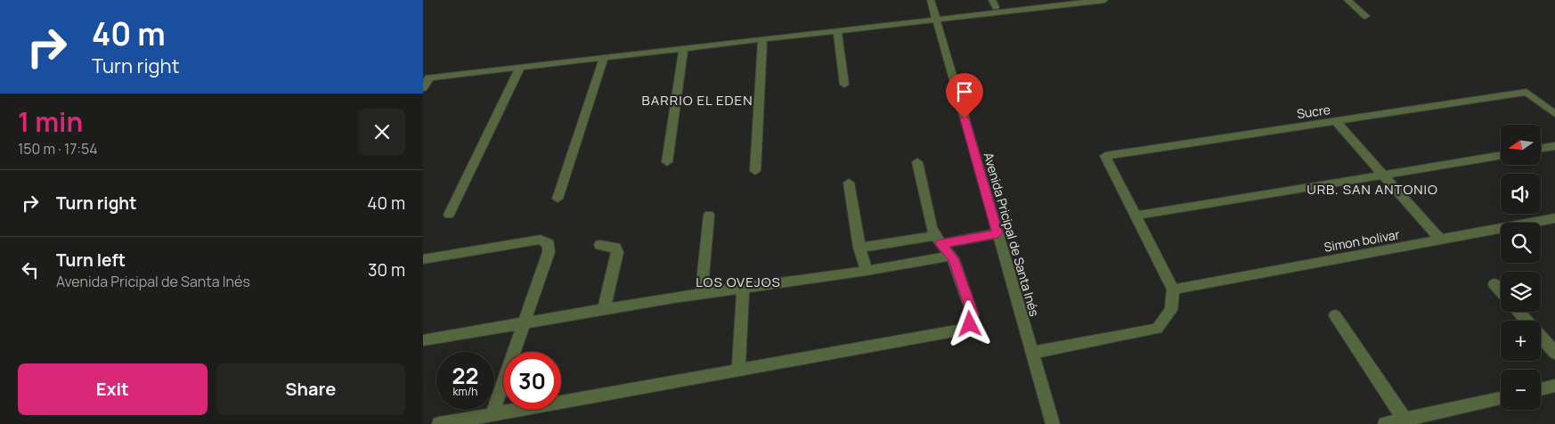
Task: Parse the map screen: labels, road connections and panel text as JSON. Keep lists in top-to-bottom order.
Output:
{
  "streets": {
    "street": ["Sucre", "Avenida Pricipal de Santa Inés", "Simon bolivar"]
  },
  "districts": ["BARRIO EL EDEN", "URB. SAN ANTONIO", "LOS OVEJOS"],
  "north": "left",
  "page": {
    "turn": ["40 m", "Turn right"],
    "heading": ["1 min", "150 m · 17:54"],
    "map_buttons": ["+", "−"],
    "list": [
      {
        "name": "Turn right",
        "value": "40 m"
      },
      {
        "name": "Turn left",
        "note": "Avenida Pricipal de Santa Inés",
        "value": "30 m"
      }
    ],
    "speed": "22 km/h",
    "limit": "30",
    "buttons": ["Exit", "Share"]
  }
}
